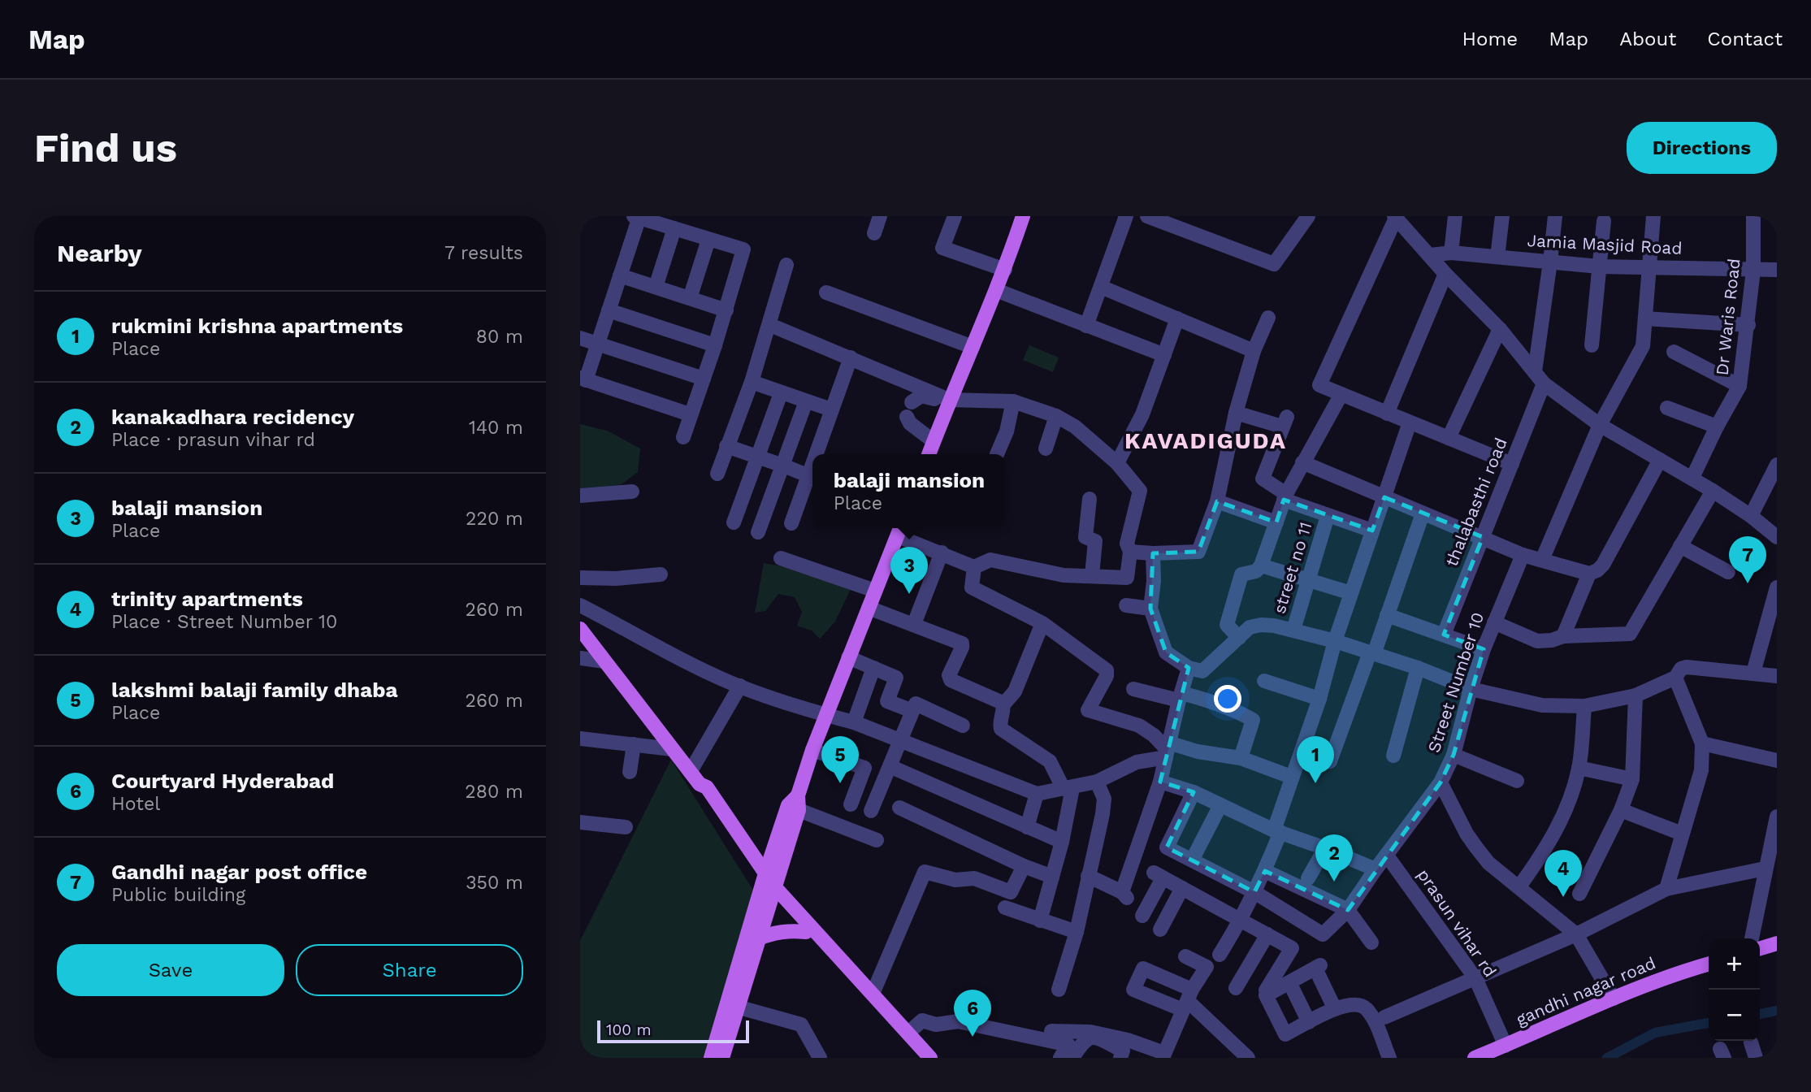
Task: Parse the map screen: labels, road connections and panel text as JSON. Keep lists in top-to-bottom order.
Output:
{
  "streets": {
    "main road": ["gandhi nagar road"],
    "street": [
      "Jamia Masjid Road",
      "Dr Waris Road",
      "thalabasthi road",
      "street no 11",
      "Street Number 10",
      "prasun vihar rd"
    ]
  },
  "crossings": [
    ["Jamia Masjid Road", "Dr Waris Road"],
    ["Street Number 10", "prasun vihar rd"],
    ["prasun vihar rd", "gandhi nagar road"]
  ],
  "districts": ["KAVADIGUDA"],
  "scale_bar": "100 m",
  "page": {
    "header": "Map",
    "nav": [
      "Home",
      "Map",
      "About",
      "Contact"
    ],
    "buttons": [
      "Directions",
      ["Save", "Share"]
    ],
    "title": "Find us",
    "heading": ["Nearby", "7 results"],
    "list": [
      {
        "mark": "1",
        "name": "rukmini krishna apartments",
        "note": "Place",
        "value": "80 m"
      },
      {
        "mark": "2",
        "name": "kanakadhara recidency",
        "note": "Place · prasun vihar rd",
        "value": "140 m"
      },
      {
        "mark": "3",
        "name": "balaji mansion",
        "note": "Place",
        "value": "220 m"
      },
      {
        "mark": "4",
        "name": "trinity apartments",
        "note": "Place · Street Number 10",
        "value": "260 m"
      },
      {
        "mark": "5",
        "name": "lakshmi balaji family dhaba",
        "note": "Place",
        "value": "260 m"
      },
      {
        "mark": "6",
        "name": "Courtyard Hyderabad",
        "note": "Hotel",
        "value": "280 m"
      },
      {
        "mark": "7",
        "name": "Gandhi nagar post office",
        "note": "Public building",
        "value": "350 m"
      }
    ],
    "popup": ["balaji mansion", "Place"],
    "pins": [
      "7",
      "3",
      "1",
      "5",
      "2",
      "4",
      "6"
    ],
    "map_buttons": ["+", "−"],
    "scale": "100 m"
  }
}
